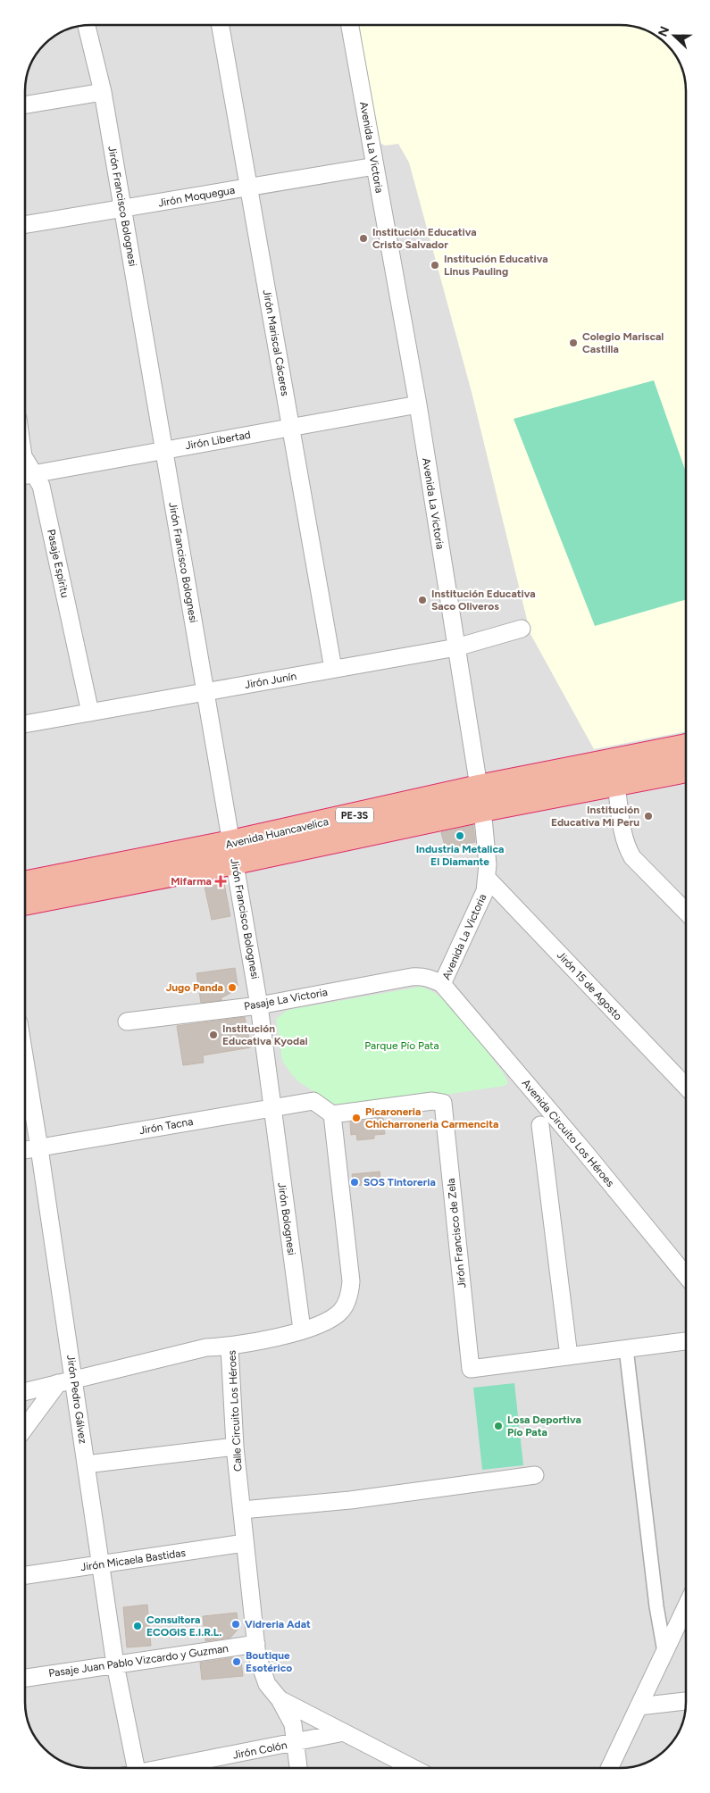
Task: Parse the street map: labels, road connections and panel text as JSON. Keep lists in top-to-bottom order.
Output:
{
  "streets": {
    "highway": ["PE-3S", "Avenida Huancavelica"],
    "street": [
      "Avenida La Victoria",
      "Jirón Moquegua",
      "Jirón Francisco Bolognesi",
      "Jirón Mariscal Cáceres",
      "Jirón Libertad",
      "Pasaje Espíritu",
      "Jirón Junín",
      "Jirón 15 de Agosto",
      "Pasaje La Victoria",
      "Jirón Tacna",
      "Avenida Circuito Los Héroes",
      "Jirón Bolognesi",
      "Jirón Francisco de Zela",
      "Jirón Pedro Gálvez",
      "Calle Circuito Los Héroes",
      "Jirón Micaela Bastidas",
      "Pasaje Juan Pablo Vizcardo y Guzman",
      "Jirón Colón"
    ]
  },
  "crossings": [
    ["Avenida La Victoria", "Jirón Moquegua"],
    ["Avenida La Victoria", "Jirón Libertad"],
    ["Avenida La Victoria", "Jirón Junín"],
    ["Avenida La Victoria", "Avenida Huancavelica"],
    ["Avenida La Victoria", "Jirón 15 de Agosto"],
    ["Avenida La Victoria", "Pasaje La Victoria"],
    ["Avenida La Victoria", "Avenida Circuito Los Héroes"],
    ["Jirón Moquegua", "Jirón Francisco Bolognesi"],
    ["Jirón Moquegua", "Jirón Mariscal Cáceres"],
    ["Jirón Francisco Bolognesi", "Jirón Libertad"],
    ["Jirón Francisco Bolognesi", "Jirón Junín"],
    ["Jirón Francisco Bolognesi", "Avenida Huancavelica"],
    ["Jirón Francisco Bolognesi", "Pasaje La Victoria"],
    ["Jirón Francisco Bolognesi", "Jirón Tacna"],
    ["Jirón Francisco Bolognesi", "Jirón Bolognesi"],
    ["Jirón Mariscal Cáceres", "Jirón Libertad"],
    ["Jirón Mariscal Cáceres", "Jirón Junín"],
    ["Jirón Libertad", "Pasaje Espíritu"],
    ["Pasaje Espíritu", "Jirón Junín"],
    ["Pasaje La Victoria", "Avenida Circuito Los Héroes"],
    ["Jirón Tacna", "Jirón Bolognesi"],
    ["Jirón Tacna", "Jirón Francisco de Zela"],
    ["Jirón Tacna", "Jirón Pedro Gálvez"],
    ["Jirón Tacna", "Calle Circuito Los Héroes"],
    ["Jirón Bolognesi", "Calle Circuito Los Héroes"],
    ["Jirón Francisco de Zela", "Calle Circuito Los Héroes"],
    ["Jirón Pedro Gálvez", "Jirón Micaela Bastidas"],
    ["Jirón Pedro Gálvez", "Pasaje Juan Pablo Vizcardo y Guzman"],
    ["Calle Circuito Los Héroes", "Jirón Micaela Bastidas"],
    ["Calle Circuito Los Héroes", "Pasaje Juan Pablo Vizcardo y Guzman"],
    ["Calle Circuito Los Héroes", "Jirón Colón"]
  ],
  "parks": ["Parque Pío Pata"],
  "places": {
    "other": [
      "Institución Educativa Cristo Salvador",
      "Institución Educativa Linus Pauling",
      "Colegio Mariscal Castilla",
      "Institución Educativa Saco Oliveros",
      "Institución Educativa Mi Peru",
      "Industria Metalica El Diamante",
      "Jugo Panda",
      "Institución Educativa Kyodai",
      "Picaroneria Chicharroneria Carmencita",
      "SOS Tintoreria",
      "Losa Deportiva Pío Pata",
      "Vidreria Adat",
      "Consultora ECOGIS E.I.R.L.",
      "Boutique Esotérico"
    ],
    "health": ["Mifarma"]
  },
  "north": "left"
}
